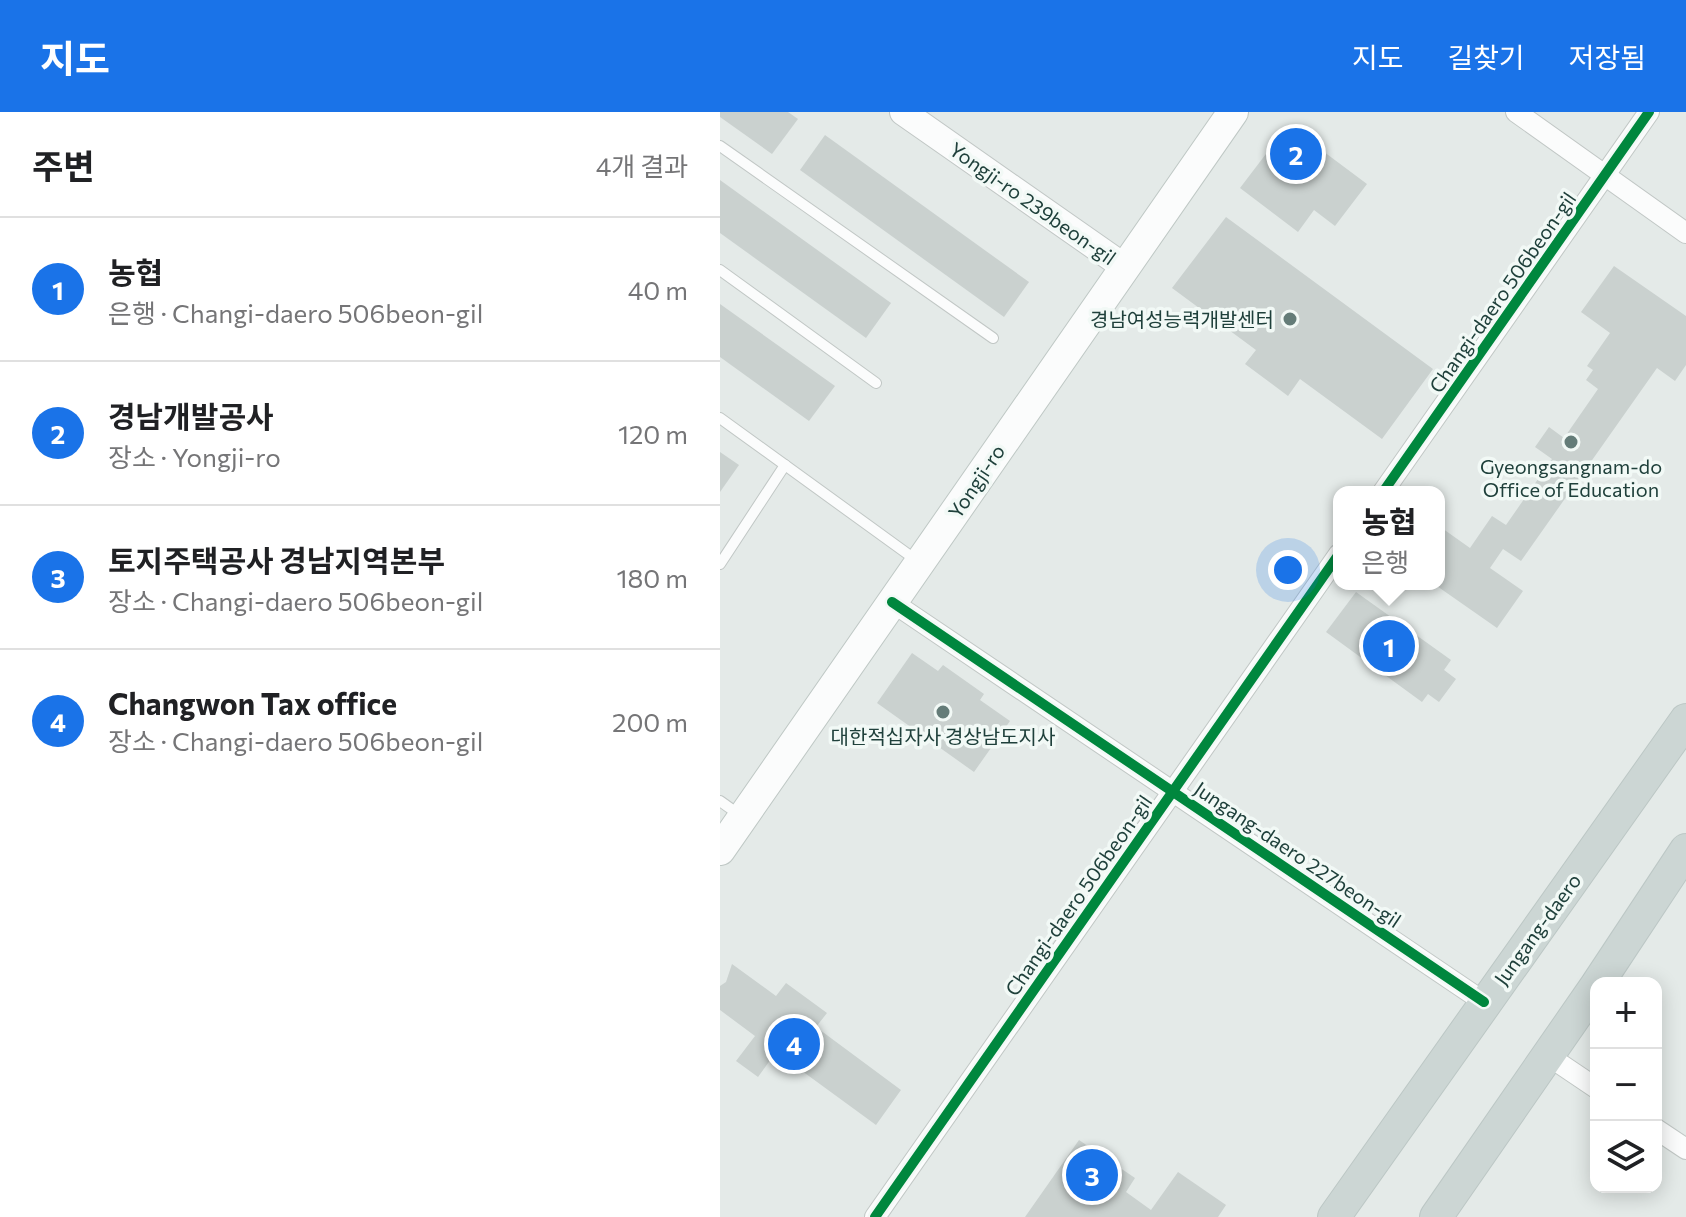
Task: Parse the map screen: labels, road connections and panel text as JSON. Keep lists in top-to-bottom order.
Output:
{
  "streets": {
    "main road": ["Yongji-ro", "Jungang-daero"],
    "street": ["Yongji-ro 239beon-gil", "Changi-daero 506beon-gil", "Jungang-daero 227beon-gil"]
  },
  "crossings": [
    ["Yongji-ro 239beon-gil", "Yongji-ro"],
    ["Changi-daero 506beon-gil", "Jungang-daero 227beon-gil"],
    ["Yongji-ro", "Jungang-daero 227beon-gil"],
    ["Jungang-daero 227beon-gil", "Jungang-daero"]
  ],
  "places": ["경남여성능력개발센터", "Gyeongsangnam-do Office of Education", "대한적십자사 경상남도지사"],
  "page": {
    "header": "지도",
    "nav": ["지도", "길찾기", "저장됨"],
    "heading": ["주변", "4개 결과"],
    "pins": [
      "2",
      "1",
      "4",
      "3"
    ],
    "list": [
      {
        "mark": "1",
        "name": "농협",
        "note": "은행 · Changi-daero 506beon-gil",
        "value": "40 m"
      },
      {
        "mark": "2",
        "name": "경남개발공사",
        "note": "장소 · Yongji-ro",
        "value": "120 m"
      },
      {
        "mark": "3",
        "name": "토지주택공사 경남지역본부",
        "note": "장소 · Changi-daero 506beon-gil",
        "value": "180 m"
      },
      {
        "mark": "4",
        "name": "Changwon Tax office",
        "note": "장소 · Changi-daero 506beon-gil",
        "value": "200 m"
      }
    ],
    "popup": ["농협", "은행"],
    "map_buttons": ["+", "−"]
  }
}
